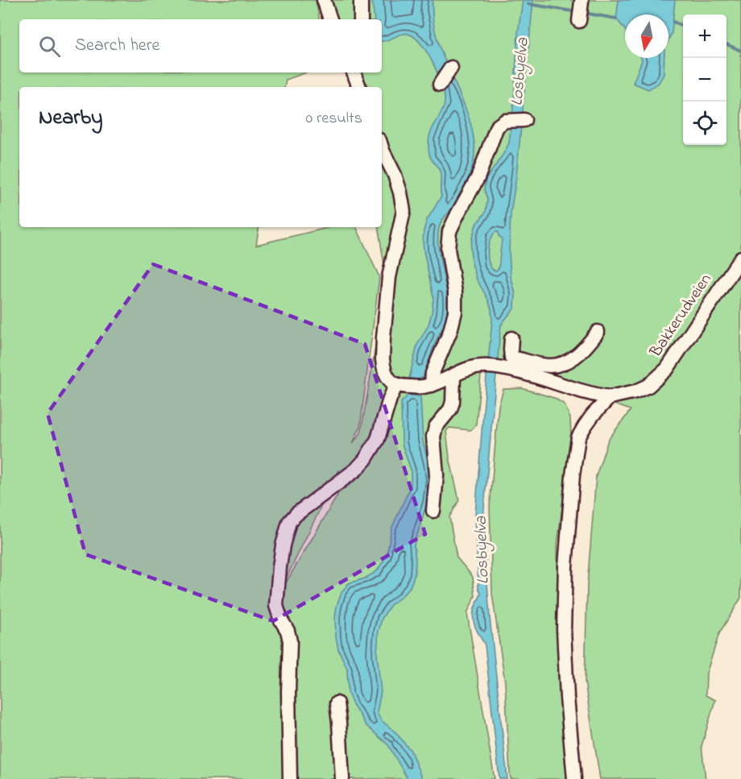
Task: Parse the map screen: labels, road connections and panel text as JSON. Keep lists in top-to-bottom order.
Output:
{
  "streets": {
    "street": ["Bakkerudveien"]
  },
  "water": ["Losbyelva"],
  "north": "bottom",
  "page": {
    "map_buttons": ["+", "−"],
    "search": "Search here",
    "heading": ["Nearby", "0 results"]
  }
}
